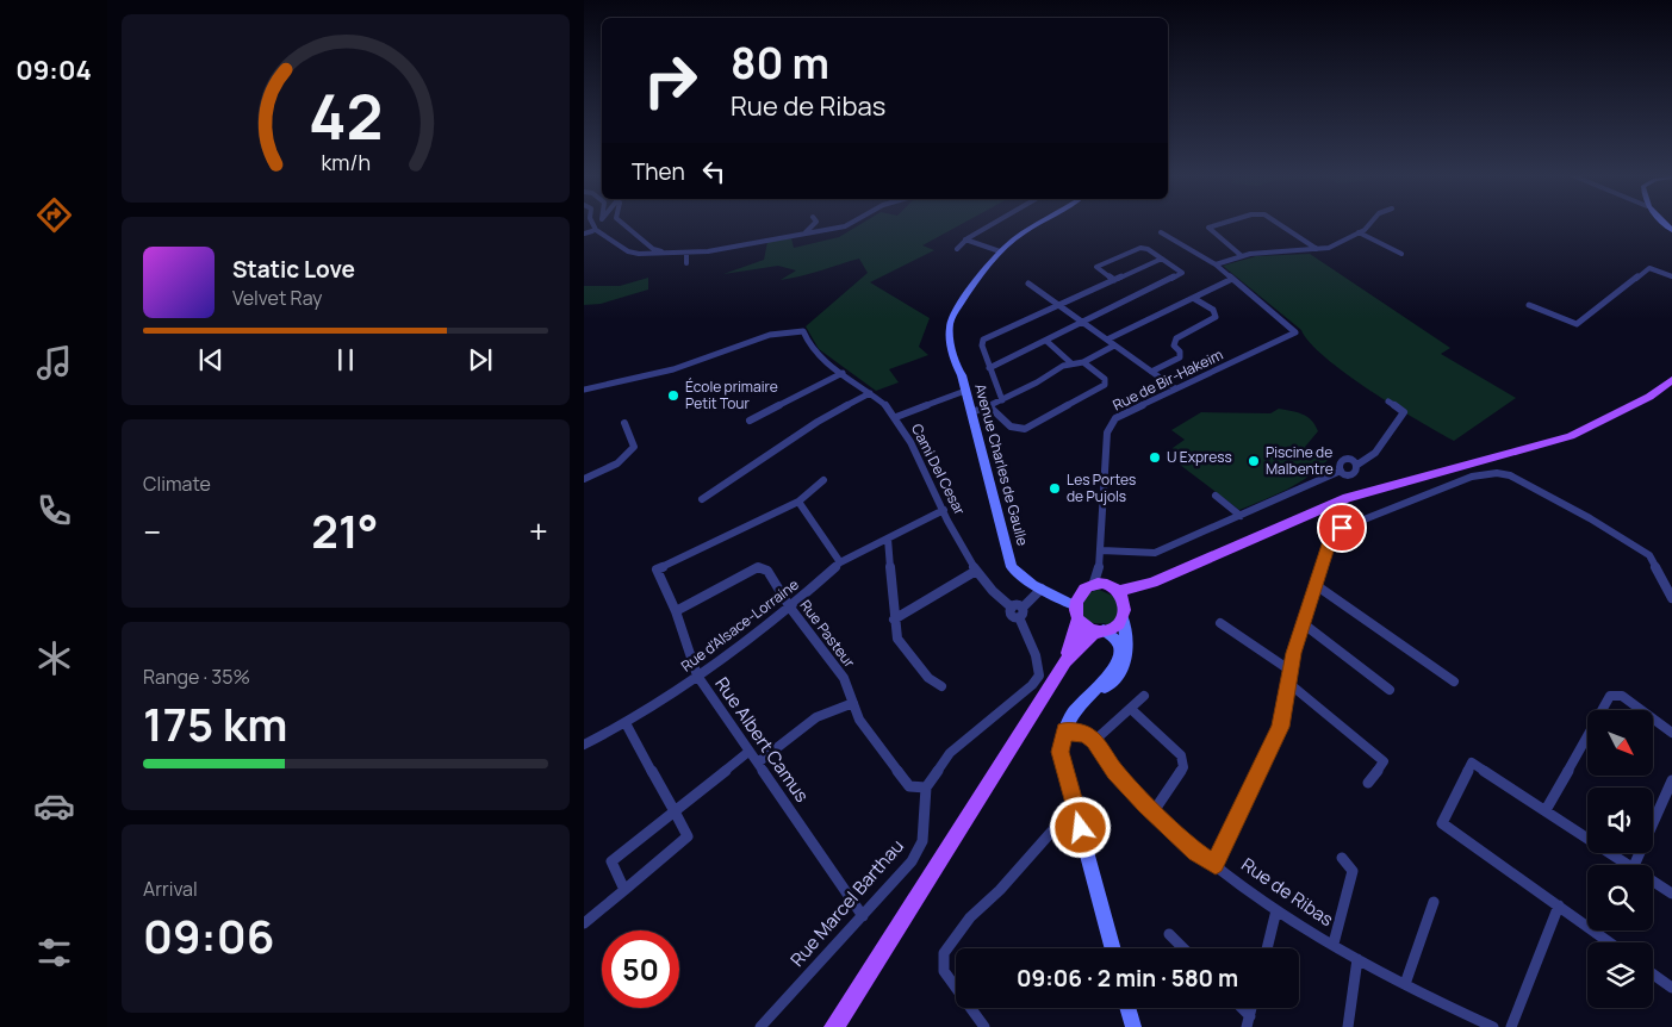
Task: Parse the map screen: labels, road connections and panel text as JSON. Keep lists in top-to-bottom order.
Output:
{
  "streets": {
    "main road": ["Avenue Charles de Gaulle"],
    "street": [
      "Rue de Bir-Hakeim",
      "Cami Del Cesar",
      "Rue d'Alsace-Lorraine",
      "Rue Pasteur",
      "Rue Albert Camus",
      "Rue de Ribas",
      "Rue Marcel Barthau"
    ]
  },
  "crossings": [
    ["Cami Del Cesar", "Rue d'Alsace-Lorraine"],
    ["Rue d'Alsace-Lorraine", "Rue Pasteur"],
    ["Rue d'Alsace-Lorraine", "Rue Albert Camus"],
    ["Rue Pasteur", "Rue Albert Camus"],
    ["Rue Pasteur", "Rue Marcel Barthau"],
    ["Rue Albert Camus", "Rue Marcel Barthau"]
  ],
  "places": [
    "École primaire Petit Tour",
    "U Express",
    "Piscine de Malbentre",
    "Les Portes de Pujols"
  ],
  "north": "bottom right",
  "page": {
    "tabs": "09:04",
    "turn": ["80 m", "Rue de Ribas"],
    "then": "Then",
    "song": ["Static Love", "Velvet Ray"],
    "tile": [
      "Climate",
      ["Range · 35%", "175 km"],
      ["Arrival", "09:06"]
    ],
    "heat": ["−", "21°", "+"],
    "limit": "50",
    "trip": "09:06 · 2 min · 580 m",
    "gauge": ["42", "km/h"]
  }
}
